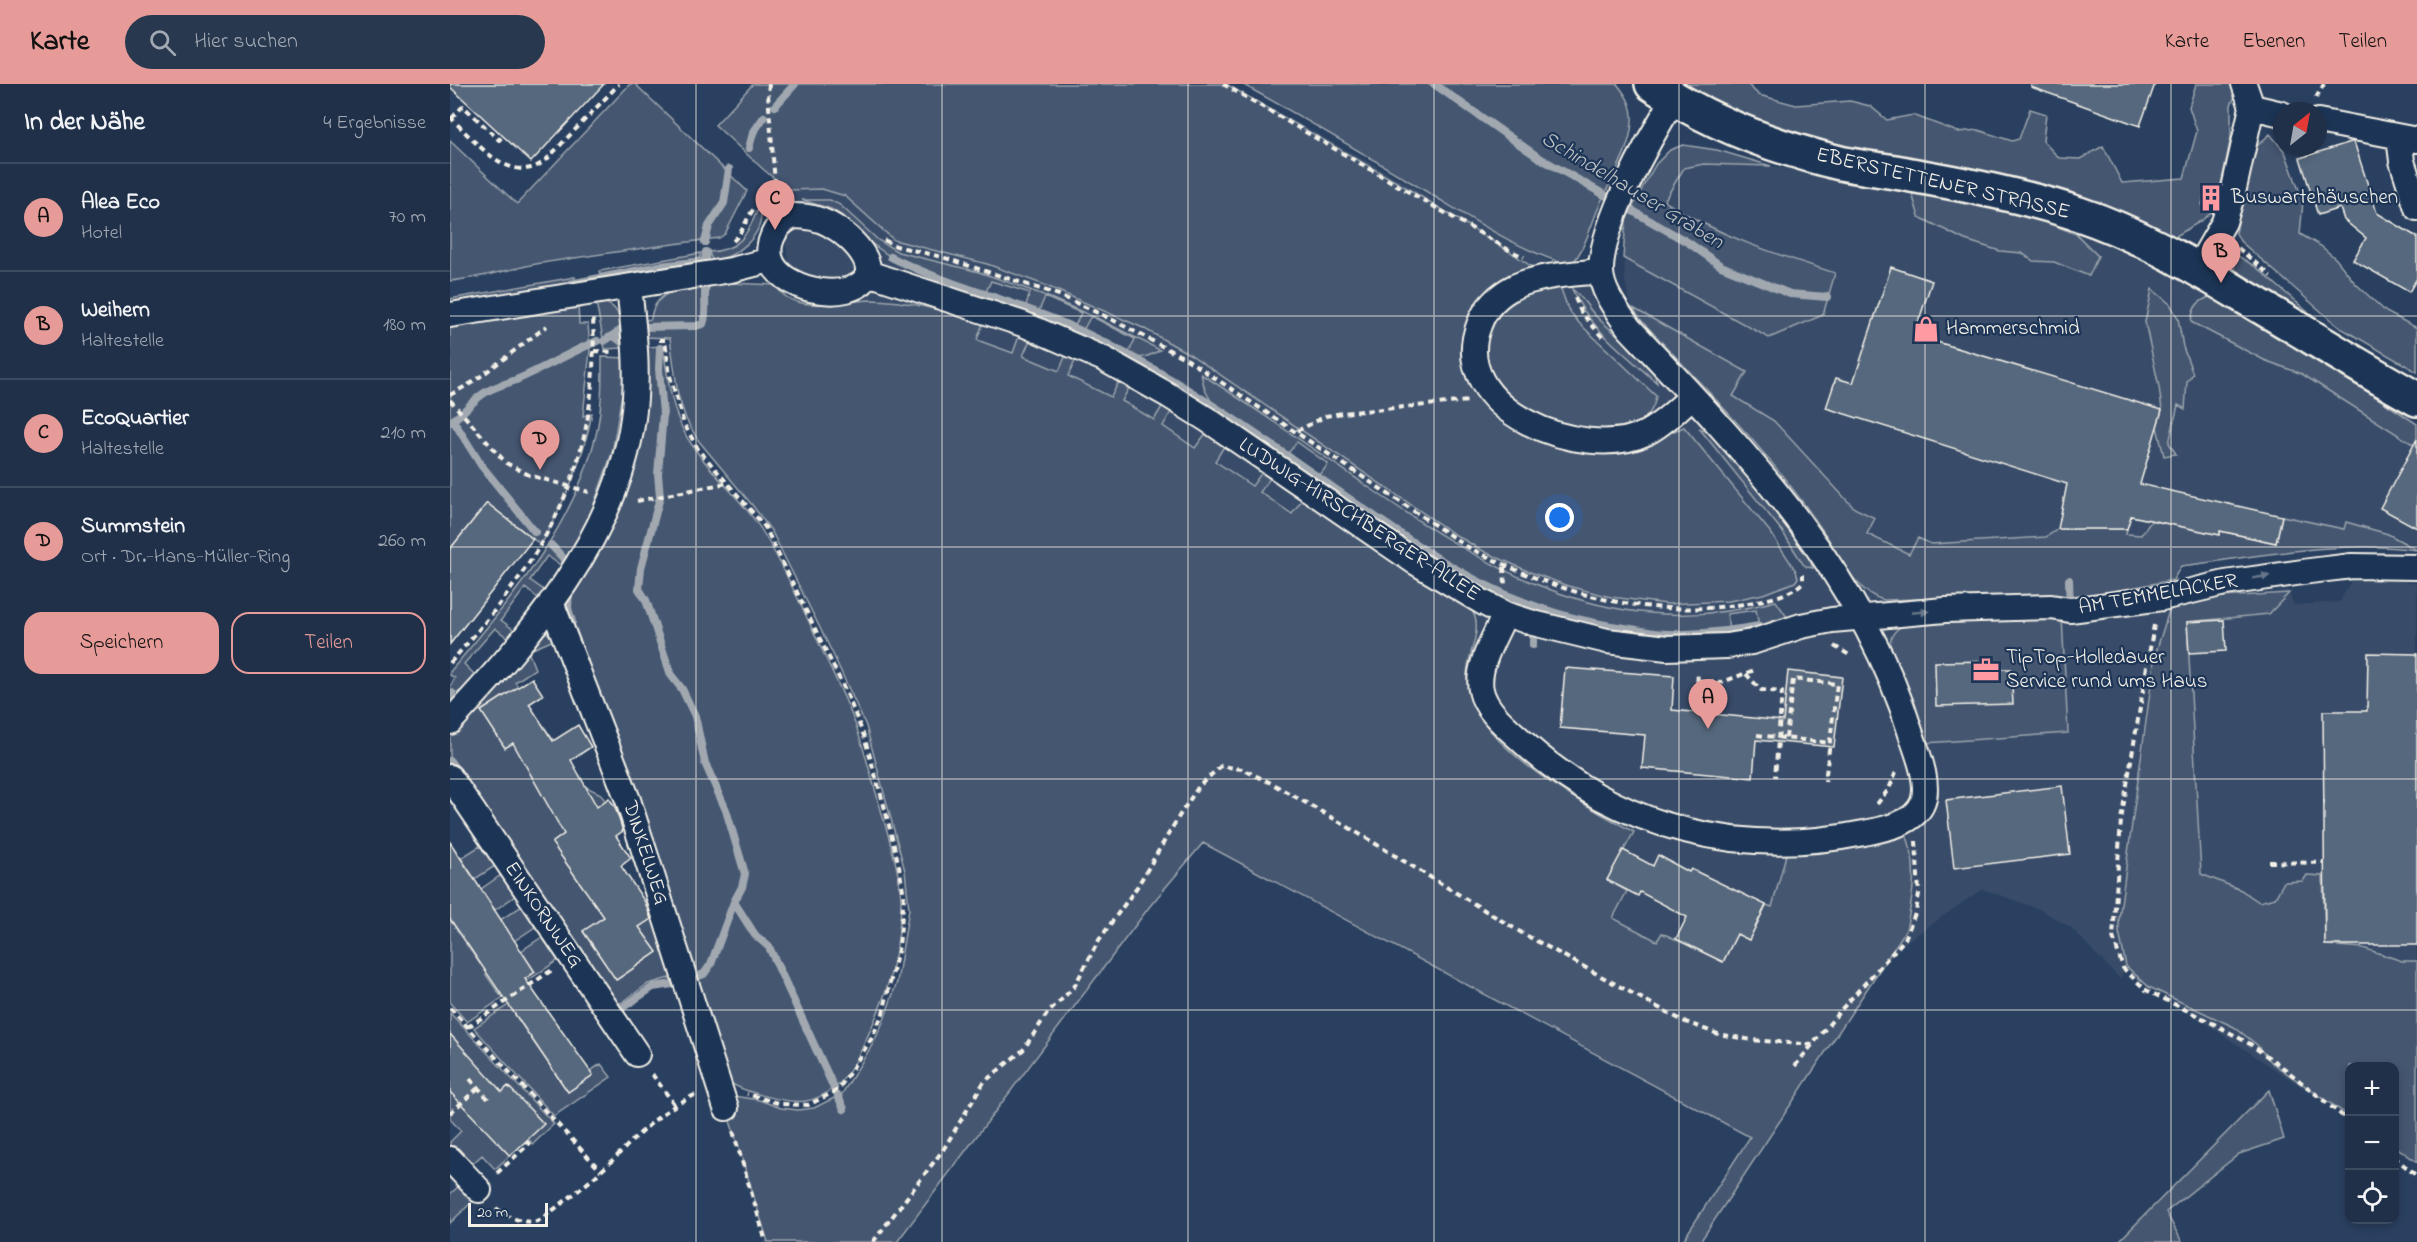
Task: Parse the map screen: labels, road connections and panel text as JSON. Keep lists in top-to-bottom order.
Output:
{
  "streets": {
    "main road": ["EBERSTETTENER STRASSE"],
    "street": [
      "LUDWIG-HIRSCHBERGER-ALLEE",
      "AM TEMMELACKER",
      "DINKELWEG",
      "EINKORNWEG"
    ]
  },
  "crossings": [
    ["LUDWIG-HIRSCHBERGER-ALLEE", "AM TEMMELACKER"]
  ],
  "one_way": ["AM TEMMELACKER"],
  "water": ["Schindelhauser Graben"],
  "places": {
    "building": ["Buswartehäuschen"],
    "shop": ["Hammerschmid"],
    "office": ["TipTop-Holledauer Service rund ums Haus"]
  },
  "scale_bar": "20 m",
  "north": "top right",
  "page": {
    "header": "Karte",
    "search": "Hier suchen",
    "nav": ["Karte", "Ebenen", "Teilen"],
    "heading": ["In der Nähe", "4 Ergebnisse"],
    "list": [
      {
        "mark": "A",
        "name": "Alea Eco",
        "note": "Hotel",
        "value": "70 m"
      },
      {
        "mark": "B",
        "name": "Weihern",
        "note": "Haltestelle",
        "value": "180 m"
      },
      {
        "mark": "C",
        "name": "EcoQuartier",
        "note": "Haltestelle",
        "value": "210 m"
      },
      {
        "mark": "D",
        "name": "Summstein",
        "note": "Ort · Dr.-Hans-Müller-Ring",
        "value": "260 m"
      }
    ],
    "pins": [
      "C",
      "B",
      "D",
      "A"
    ],
    "buttons": ["Speichern", "Teilen"],
    "map_buttons": ["+", "−"],
    "scale": "20 m"
  }
}
